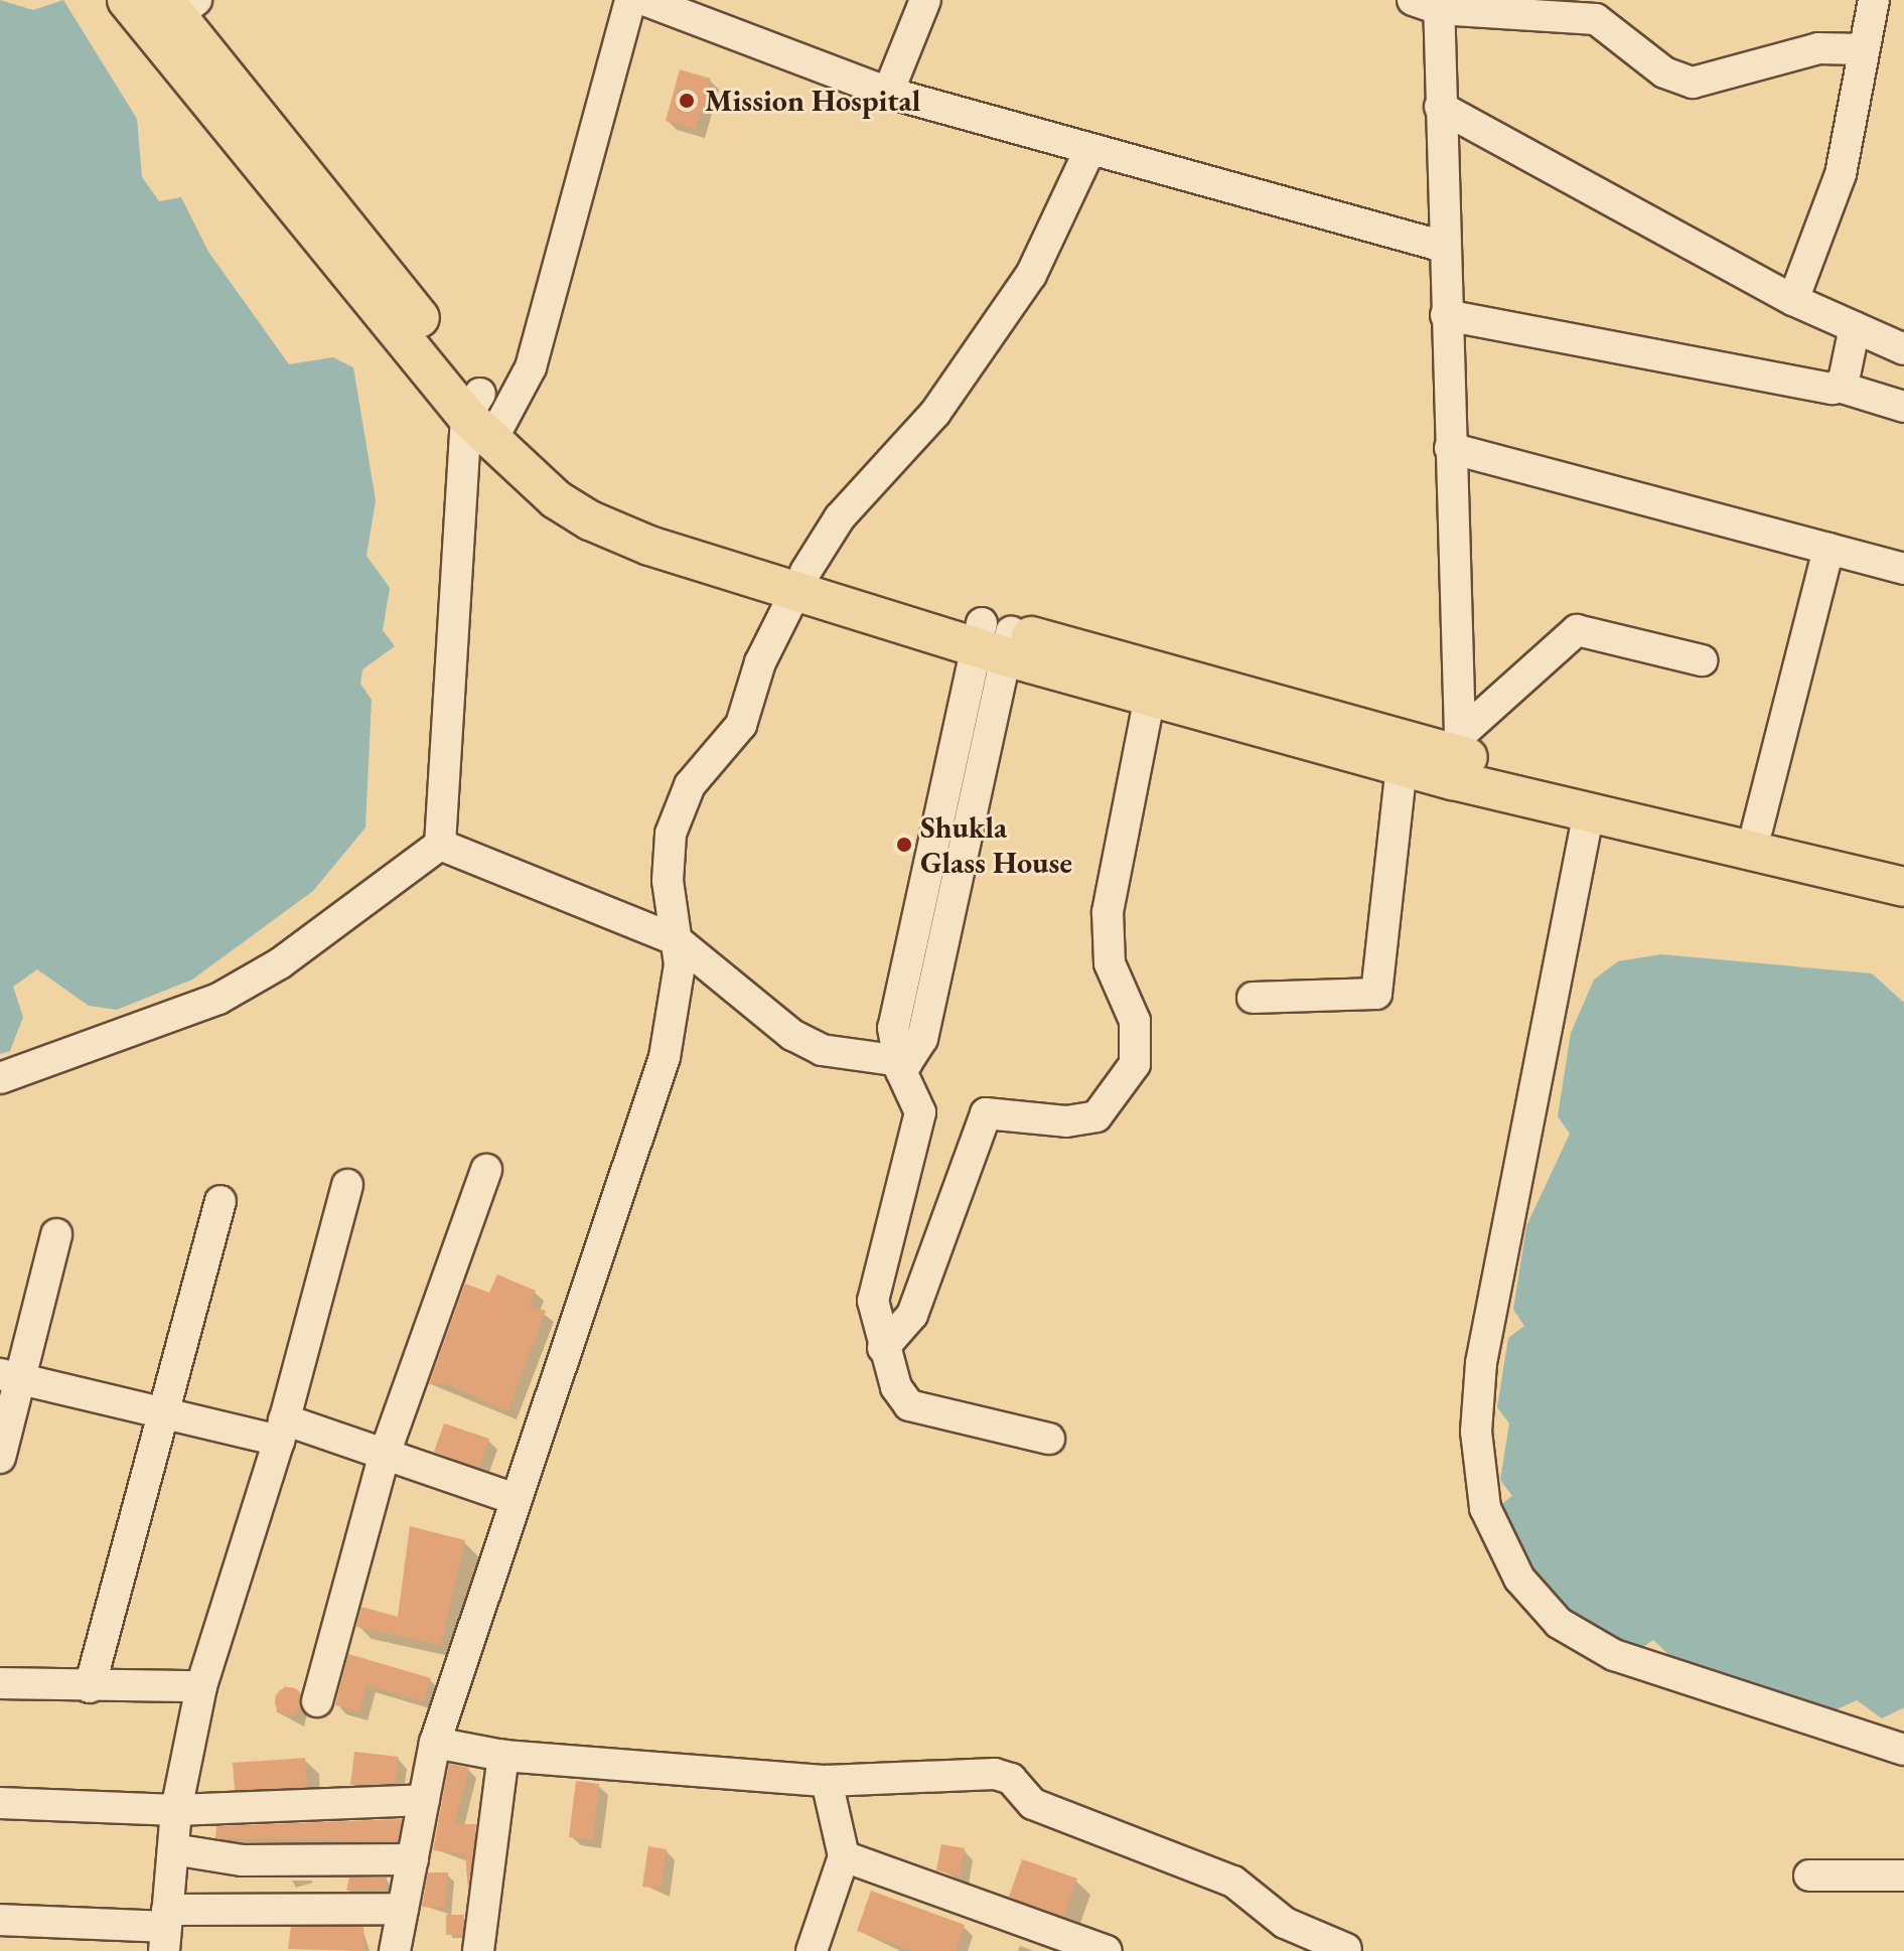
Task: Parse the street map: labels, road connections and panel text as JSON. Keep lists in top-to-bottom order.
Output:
{
  "places": ["Mission Hospital", "Shukla Glass House"]
}
